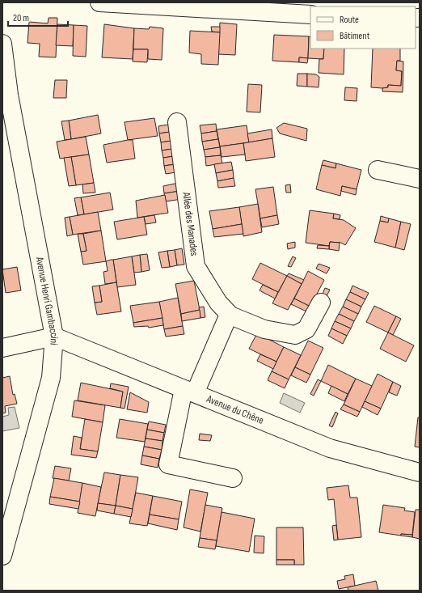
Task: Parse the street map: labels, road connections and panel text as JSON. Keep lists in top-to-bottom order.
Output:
{
  "streets": {
    "street": ["Allée des Manades", "Avenue Henri Gambaccini", "Avenue du Chêne"]
  },
  "crossings": [
    ["Avenue Henri Gambaccini", "Avenue du Chêne"]
  ],
  "legend": ["Route", "Bâtiment"],
  "scale_bar": "20 m"
}
